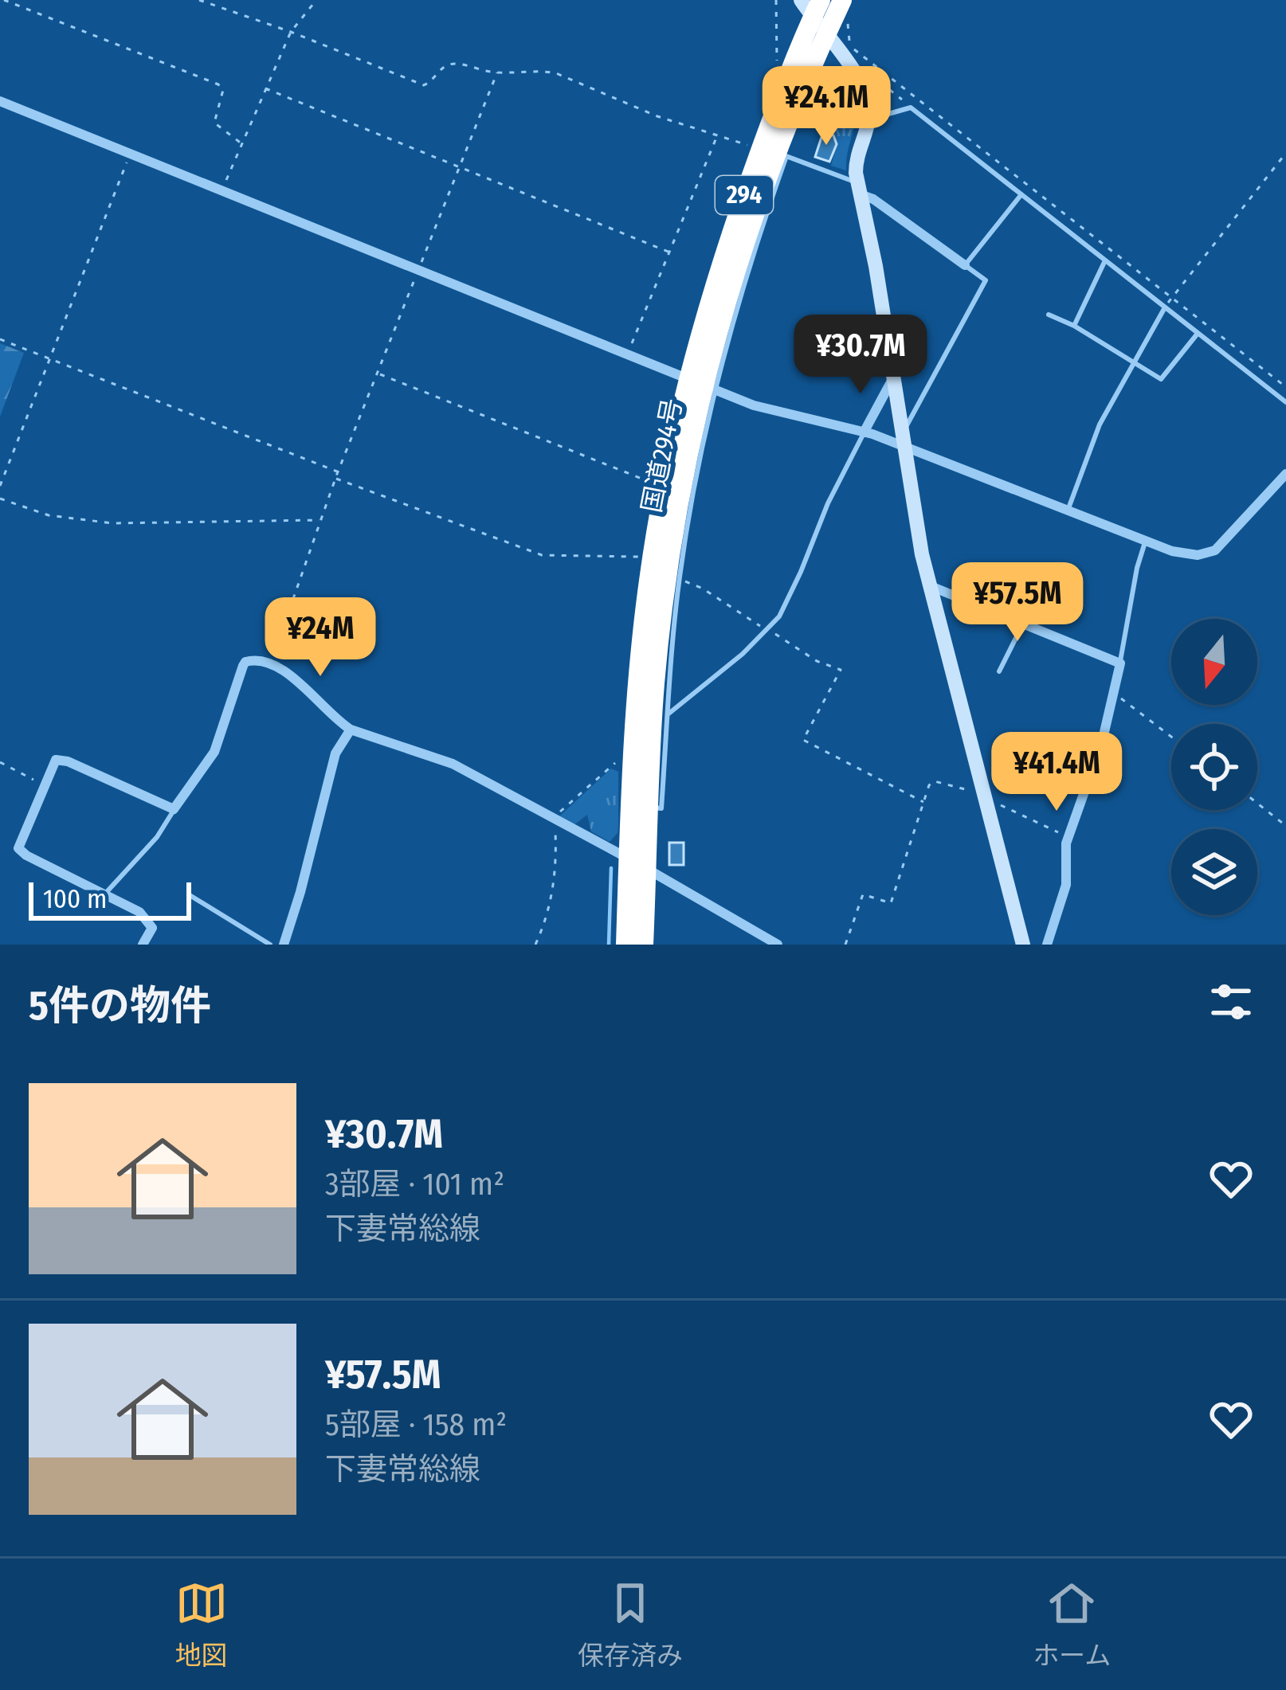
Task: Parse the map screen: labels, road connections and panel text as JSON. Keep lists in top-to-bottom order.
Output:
{
  "streets": {
    "highway": ["294", "国道294号"]
  },
  "scale_bar": "100 m",
  "north": "bottom",
  "page": {
    "price": [
      "¥24.1M",
      "¥30.7M",
      "¥57.5M",
      "¥24M",
      "¥41.4M"
    ],
    "scale": "100 m",
    "heading": "5件の物件",
    "list": [
      {
        "name": "¥30.7M",
        "note": "3部屋 · 101 m² · 下妻常総線"
      },
      {
        "name": "¥57.5M",
        "note": "5部屋 · 158 m² · 下妻常総線"
      }
    ],
    "tabs": ["地図", "保存済み", "ホーム"]
  }
}
